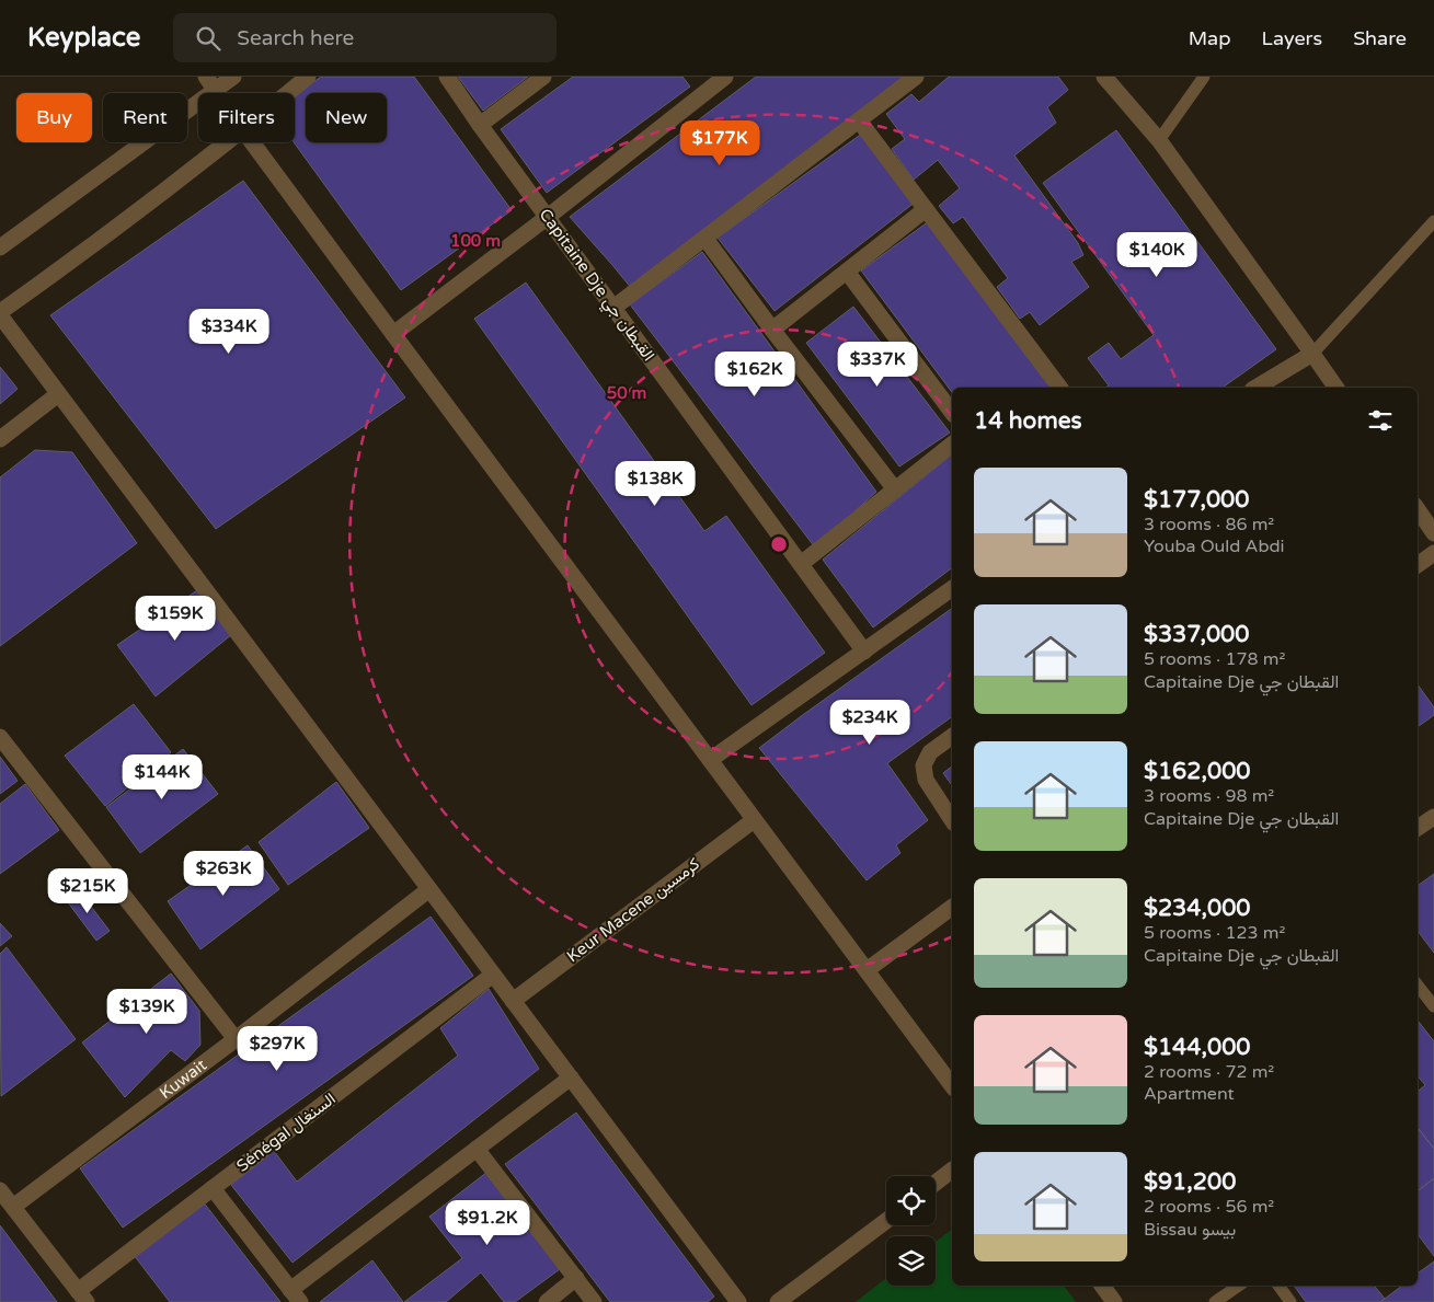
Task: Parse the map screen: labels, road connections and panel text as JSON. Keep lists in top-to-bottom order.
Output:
{
  "streets": {
    "street": [
      "Capitaine Dje القبطان جي",
      "Keur Macene كرمسين",
      "Kuwait",
      "Sénégal السنغال"
    ]
  },
  "page": {
    "header": "Keyplace",
    "search": "Search here",
    "nav": ["Map", "Layers", "Share"],
    "chip": [
      "Buy",
      "Rent",
      "Filters",
      "New"
    ],
    "price": [
      "$177K",
      "$140K",
      "$334K",
      "$337K",
      "$162K",
      "$138K",
      "$159K",
      "$234K",
      "$144K",
      "$263K",
      "$215K",
      "$139K",
      "$297K",
      "$91.2K"
    ],
    "heading": "14 homes",
    "list": [
      {
        "name": "$177,000",
        "note": "3 rooms · 86 m² · Youba Ould Abdi"
      },
      {
        "name": "$337,000",
        "note": "5 rooms · 178 m² · Capitaine Dje القبطان جي"
      },
      {
        "name": "$162,000",
        "note": "3 rooms · 98 m² · Capitaine Dje القبطان جي"
      },
      {
        "name": "$234,000",
        "note": "5 rooms · 123 m² · Capitaine Dje القبطان جي"
      },
      {
        "name": "$144,000",
        "note": "2 rooms · 72 m² · Apartment"
      },
      {
        "name": "$91,200",
        "note": "2 rooms · 56 m² · Bissau بيسو"
      }
    ]
  },
  "rings": ["100 m", "50 m"]
}
